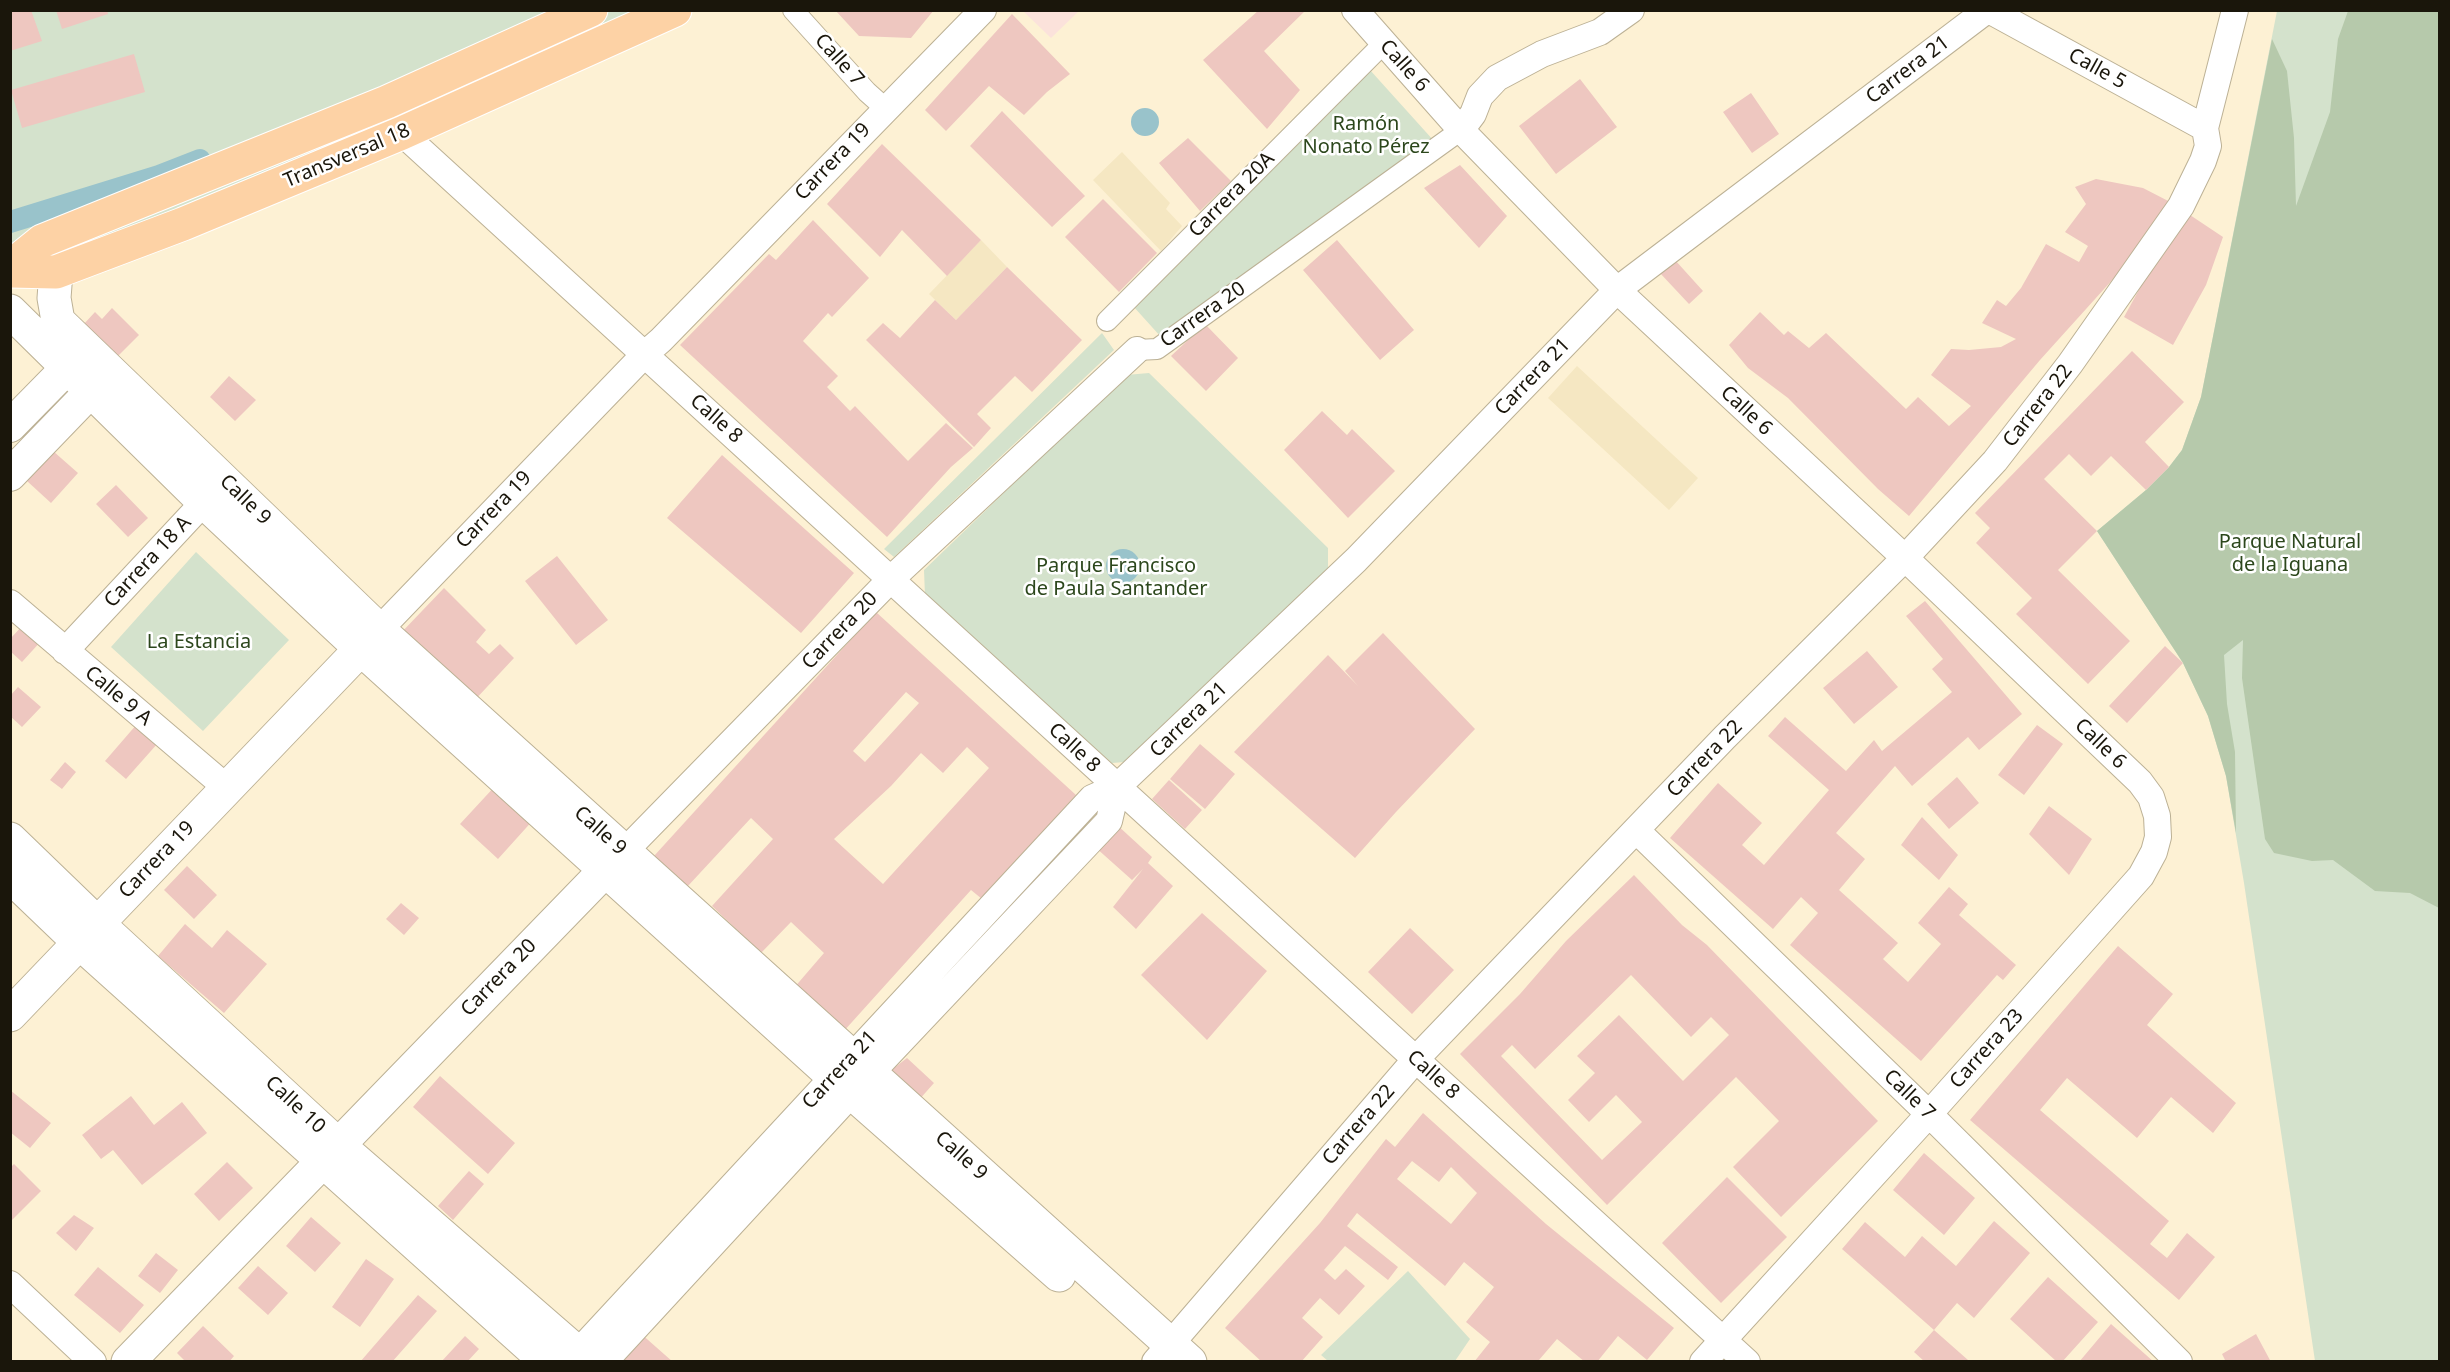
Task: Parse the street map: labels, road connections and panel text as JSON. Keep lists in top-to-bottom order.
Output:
{
  "streets": {
    "main road": [
      "Transversal 18",
      "Carrera 19",
      "Carrera 20",
      "Calle 9",
      "Calle 10"
    ],
    "street": [
      "Calle 7",
      "Calle 6",
      "Calle 5",
      "Carrera 21",
      "Carrera 20A",
      "Carrera 22",
      "Calle 8",
      "Carrera 18 A",
      "Calle 9 A",
      "Carrera 23"
    ]
  },
  "crossings": [
    ["Calle 7", "Carrera 19"],
    ["Calle 7", "Carrera 22"],
    ["Calle 7", "Carrera 23"],
    ["Calle 6", "Carrera 21"],
    ["Calle 6", "Carrera 20A"],
    ["Calle 6", "Carrera 20"],
    ["Calle 6", "Carrera 22"],
    ["Calle 6", "Carrera 23"],
    ["Calle 5", "Carrera 21"],
    ["Calle 5", "Carrera 22"],
    ["Carrera 21", "Calle 8"],
    ["Carrera 21", "Calle 9"],
    ["Carrera 21", "Calle 10"],
    ["Transversal 18", "Calle 8"],
    ["Transversal 18", "Calle 9"],
    ["Carrera 19", "Calle 8"],
    ["Carrera 19", "Calle 9"],
    ["Carrera 19", "Calle 9 A"],
    ["Carrera 19", "Calle 10"],
    ["Carrera 20", "Calle 8"],
    ["Carrera 20", "Calle 9"],
    ["Carrera 20", "Calle 10"],
    ["Carrera 22", "Calle 8"],
    ["Carrera 22", "Calle 9"],
    ["Calle 8", "Carrera 23"],
    ["Calle 9", "Carrera 18 A"],
    ["Carrera 18 A", "Calle 9 A"]
  ],
  "parks": [
    "Ramón Nonato Pérez",
    "Parque Natural de la Iguana",
    "Parque Francisco de Paula Santander",
    "La Estancia"
  ]
}
